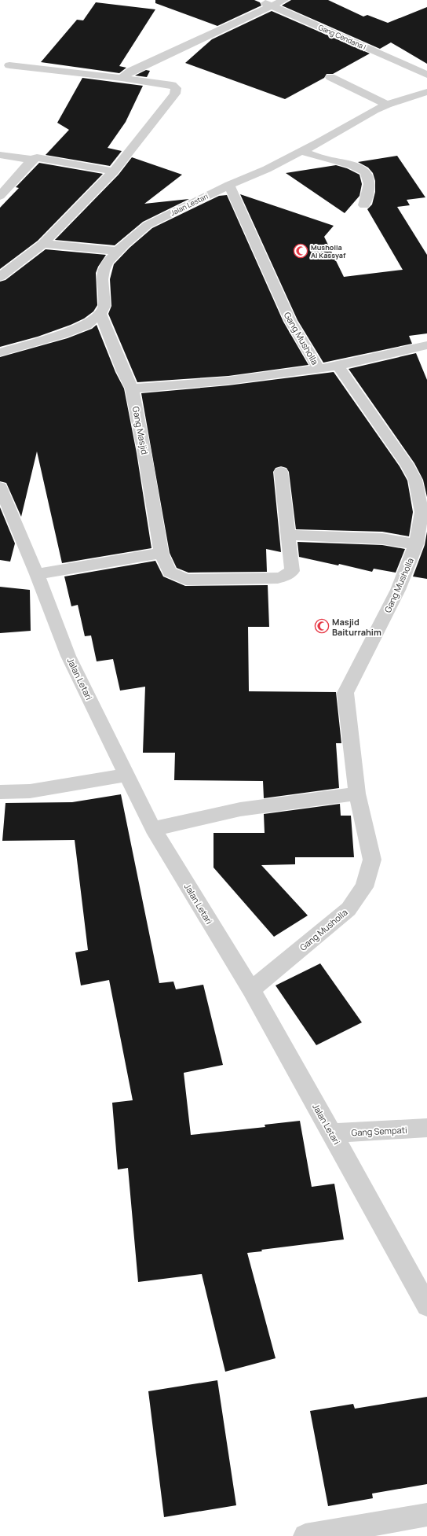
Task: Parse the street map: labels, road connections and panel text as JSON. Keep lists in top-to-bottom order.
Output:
{
  "streets": {
    "street": [
      "Gang Cendana I",
      "Jalan Lestari",
      "Gang Musholla",
      "Gang Masjid",
      "Jalan Letari",
      "Gang Sempati"
    ]
  },
  "crossings": [
    ["Jalan Lestari", "Gang Musholla"],
    ["Jalan Lestari", "Gang Masjid"],
    ["Gang Musholla", "Jalan Letari"],
    ["Jalan Letari", "Gang Sempati"]
  ],
  "places": {
    "mosque": ["Musholla Al Kassyaf", "Masjid Baiturrahim"]
  }
}
